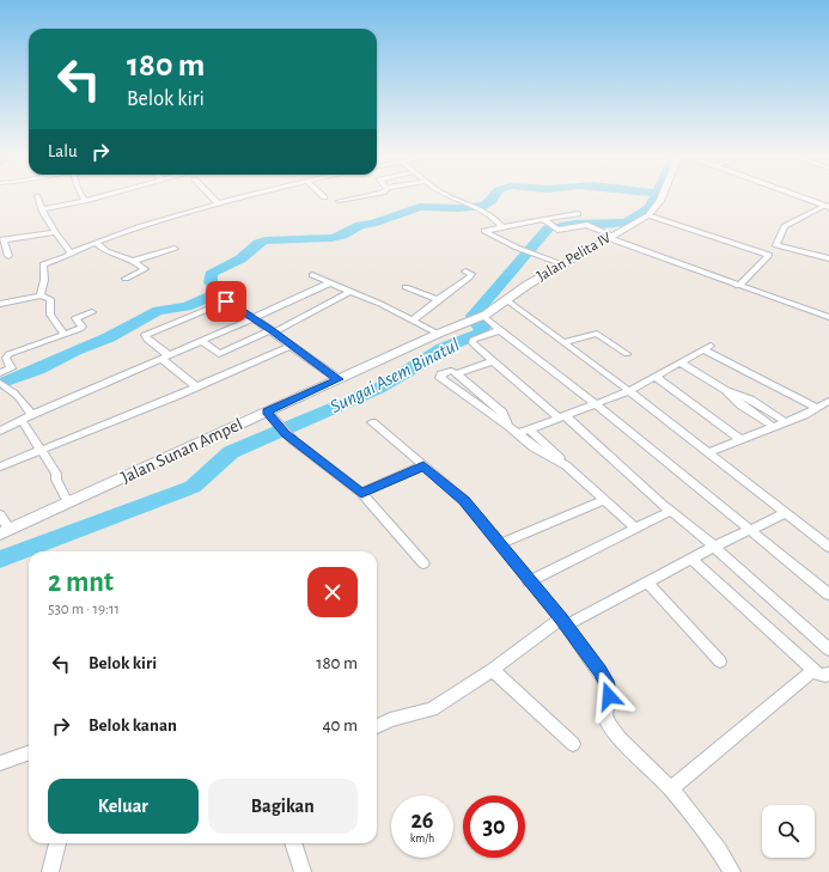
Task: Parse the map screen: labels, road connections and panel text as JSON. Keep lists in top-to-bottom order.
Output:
{
  "streets": {
    "street": ["Jalan Pelita IV", "Jalan Sunan Ampel"]
  },
  "crossings": [
    ["Jalan Pelita IV", "Jalan Sunan Ampel"]
  ],
  "water": ["Sungai Asem Binatul"],
  "page": {
    "turn": ["180 m", "Belok kiri"],
    "then": "Lalu",
    "heading": ["2 mnt", "530 m · 19:11"],
    "list": [
      {
        "name": "Belok kiri",
        "value": "180 m"
      },
      {
        "name": "Belok kanan",
        "value": "40 m"
      }
    ],
    "buttons": ["Keluar", "Bagikan"],
    "speed": "26 km/h",
    "limit": "30"
  }
}
